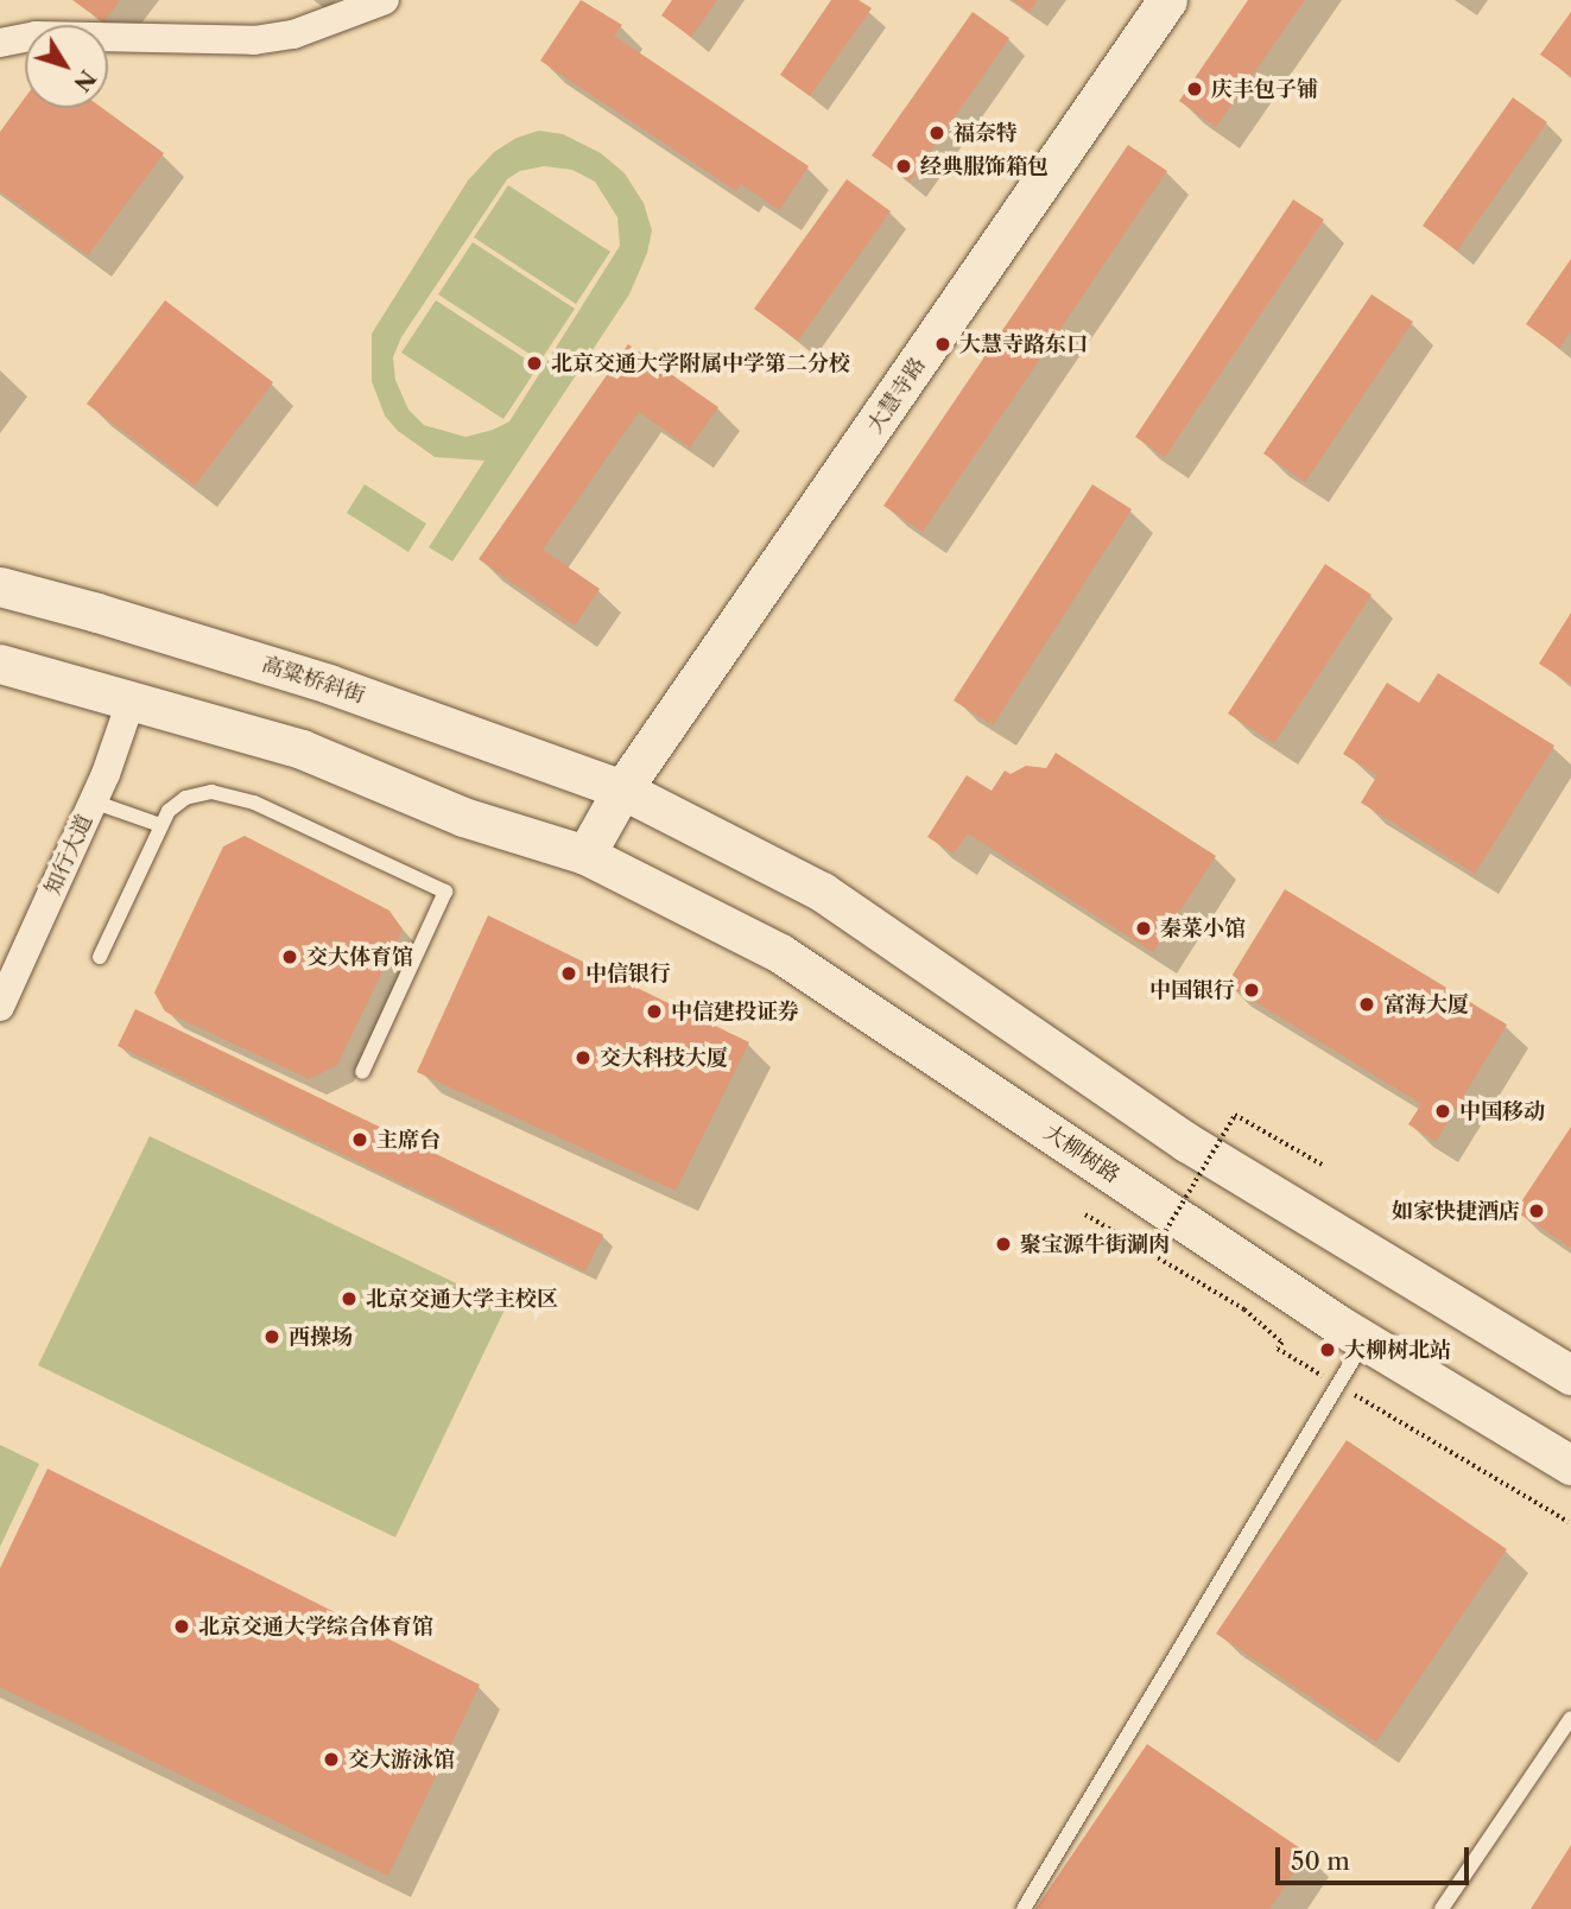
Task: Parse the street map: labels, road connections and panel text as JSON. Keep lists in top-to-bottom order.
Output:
{
  "streets": {
    "main road": ["大慧寺路", "高粱桥斜街", "大柳树路"],
    "street": ["知行大道"]
  },
  "crossings": [
    ["大慧寺路", "高粱桥斜街"],
    ["大慧寺路", "大柳树路"]
  ],
  "places": [
    "庆丰包子铺",
    "福奈特",
    "经典服饰箱包",
    "大慧寺路东口",
    "北京交通大学附属中学第二分校",
    "秦菜小馆",
    "交大体育馆",
    "中信银行",
    "中国银行",
    "富海大厦",
    "中信建投证券",
    "交大科技大厦",
    "中国移动",
    "主席台",
    "如家快捷酒店",
    "聚宝源牛街涮肉",
    "北京交通大学主校区",
    "西操场",
    "大柳树北站",
    "北京交通大学综合体育馆",
    "交大游泳馆"
  ],
  "scale_bar": "50 m",
  "north": "bottom right"
}
